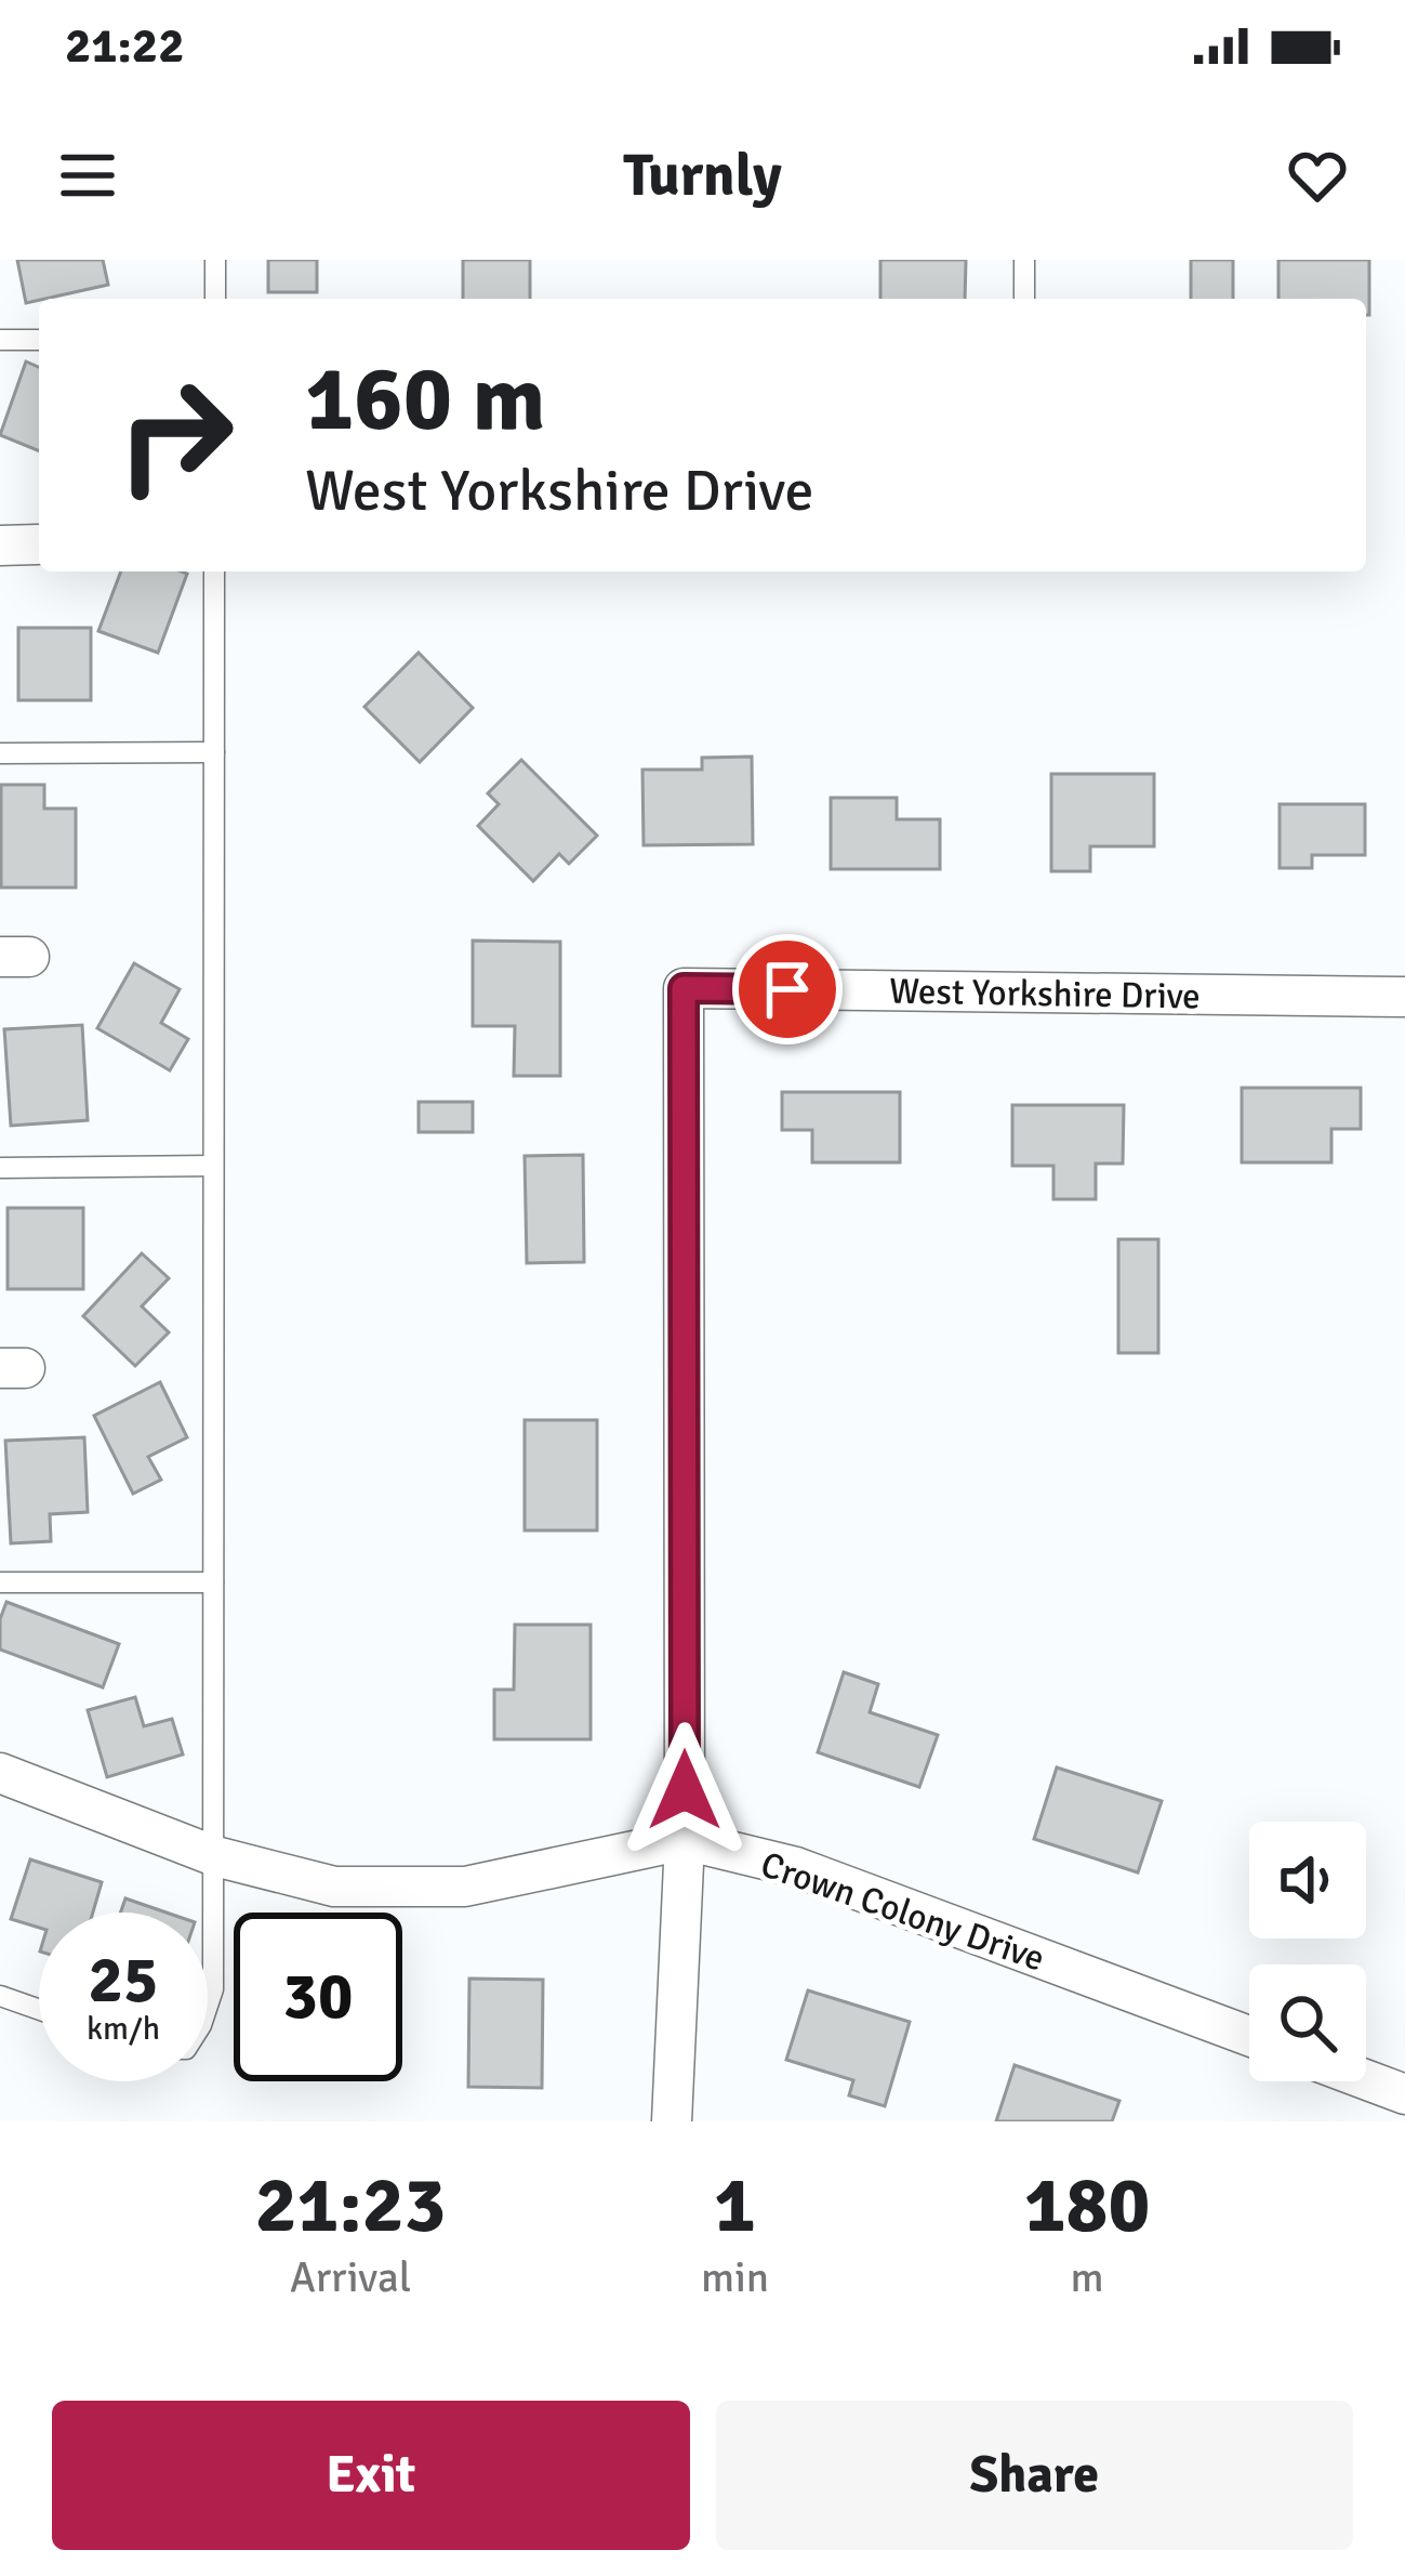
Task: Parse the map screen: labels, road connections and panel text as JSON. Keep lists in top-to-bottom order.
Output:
{
  "streets": {
    "street": ["West Yorkshire Drive", "Crown Colony Drive"]
  },
  "crossings": [
    ["West Yorkshire Drive", "Crown Colony Drive"]
  ],
  "page": {
    "status": "21:22",
    "header": "Turnly",
    "turn": ["160 m", "West Yorkshire Drive"],
    "speed": "25 km/h",
    "limit": "30",
    "eta": [
      "21:23",
      "Arrival",
      "1",
      "min",
      "180",
      "m"
    ],
    "buttons": ["Exit", "Share"]
  }
}
